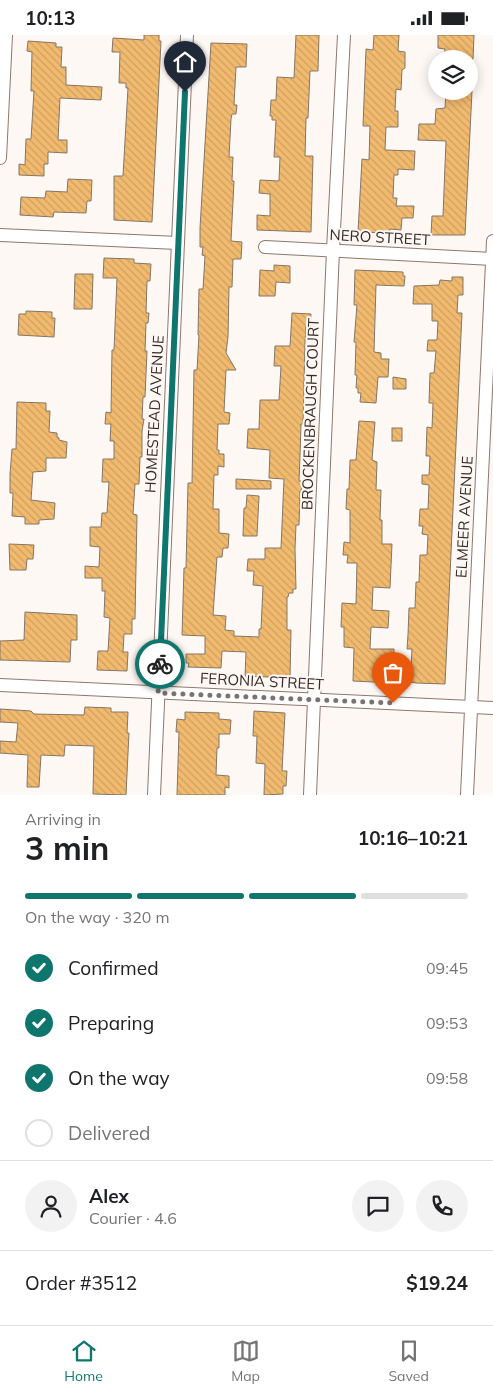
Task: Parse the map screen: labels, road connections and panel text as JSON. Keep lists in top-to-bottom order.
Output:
{
  "streets": {
    "street": [
      "NERO STREET",
      "HOMESTEAD AVENUE",
      "BROCKENBRAUGH COURT",
      "ELMEER AVENUE",
      "FERONIA STREET"
    ]
  },
  "crossings": [
    ["NERO STREET", "BROCKENBRAUGH COURT"],
    ["NERO STREET", "ELMEER AVENUE"],
    ["HOMESTEAD AVENUE", "FERONIA STREET"],
    ["BROCKENBRAUGH COURT", "FERONIA STREET"],
    ["ELMEER AVENUE", "FERONIA STREET"]
  ],
  "page": {
    "status": "10:13",
    "heading": ["3 min", "Arriving in", "10:16–10:21"],
    "panel": [
      "Alex",
      "Courier · 4.6",
      "Order #3512",
      "$19.24"
    ],
    "bar": "On the way · 320 m",
    "list": [
      ["Confirmed", "09:45"],
      ["Preparing", "09:53"],
      ["On the way", "09:58"],
      "Delivered"
    ],
    "tabs": ["Home", "Map", "Saved"]
  }
}
